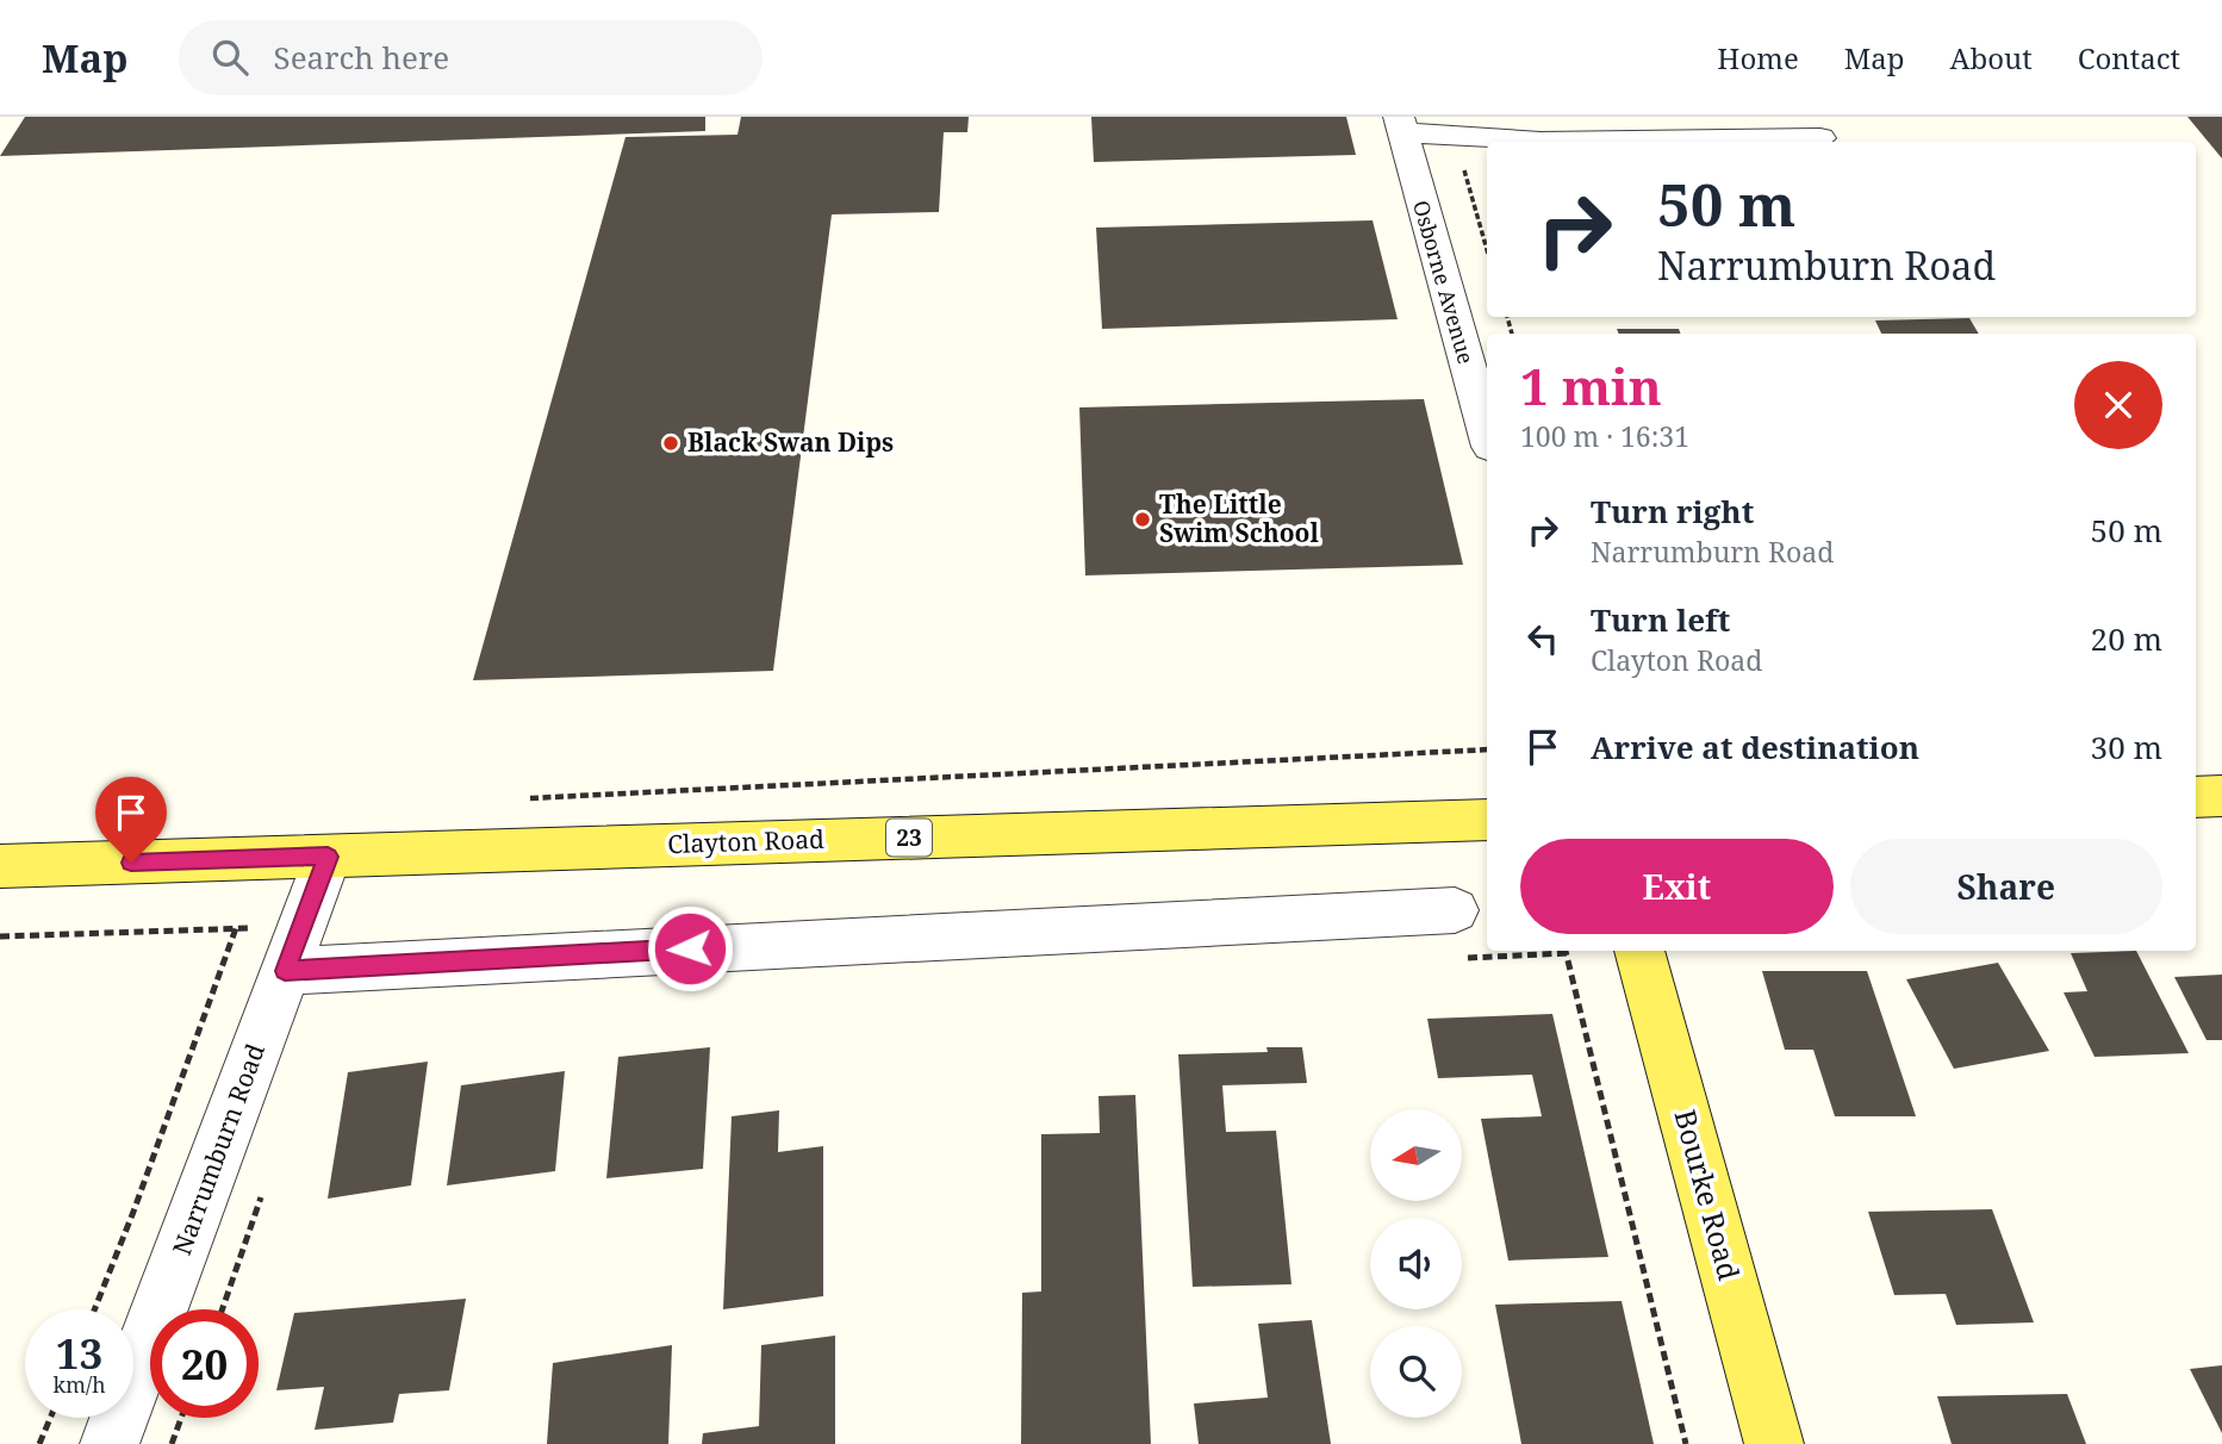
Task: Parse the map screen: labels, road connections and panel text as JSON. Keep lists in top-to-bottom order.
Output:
{
  "streets": {
    "main road": ["23", "Clayton Road", "Bourke Road"],
    "street": ["Osborne Avenue", "Narrumburn Road"]
  },
  "crossings": [
    ["Clayton Road", "Narrumburn Road"]
  ],
  "places": ["Black Swan Dips", "The Little Swim School"],
  "north": "left",
  "page": {
    "header": "Map",
    "search": "Search here",
    "nav": [
      "Home",
      "Map",
      "About",
      "Contact"
    ],
    "turn": ["50 m", "Narrumburn Road"],
    "heading": ["1 min", "100 m · 16:31"],
    "list": [
      {
        "name": "Turn right",
        "note": "Narrumburn Road",
        "value": "50 m"
      },
      {
        "name": "Turn left",
        "note": "Clayton Road",
        "value": "20 m"
      },
      {
        "name": "Arrive at destination",
        "value": "30 m"
      }
    ],
    "buttons": ["Exit", "Share"],
    "speed": "13 km/h",
    "limit": "20"
  }
}
